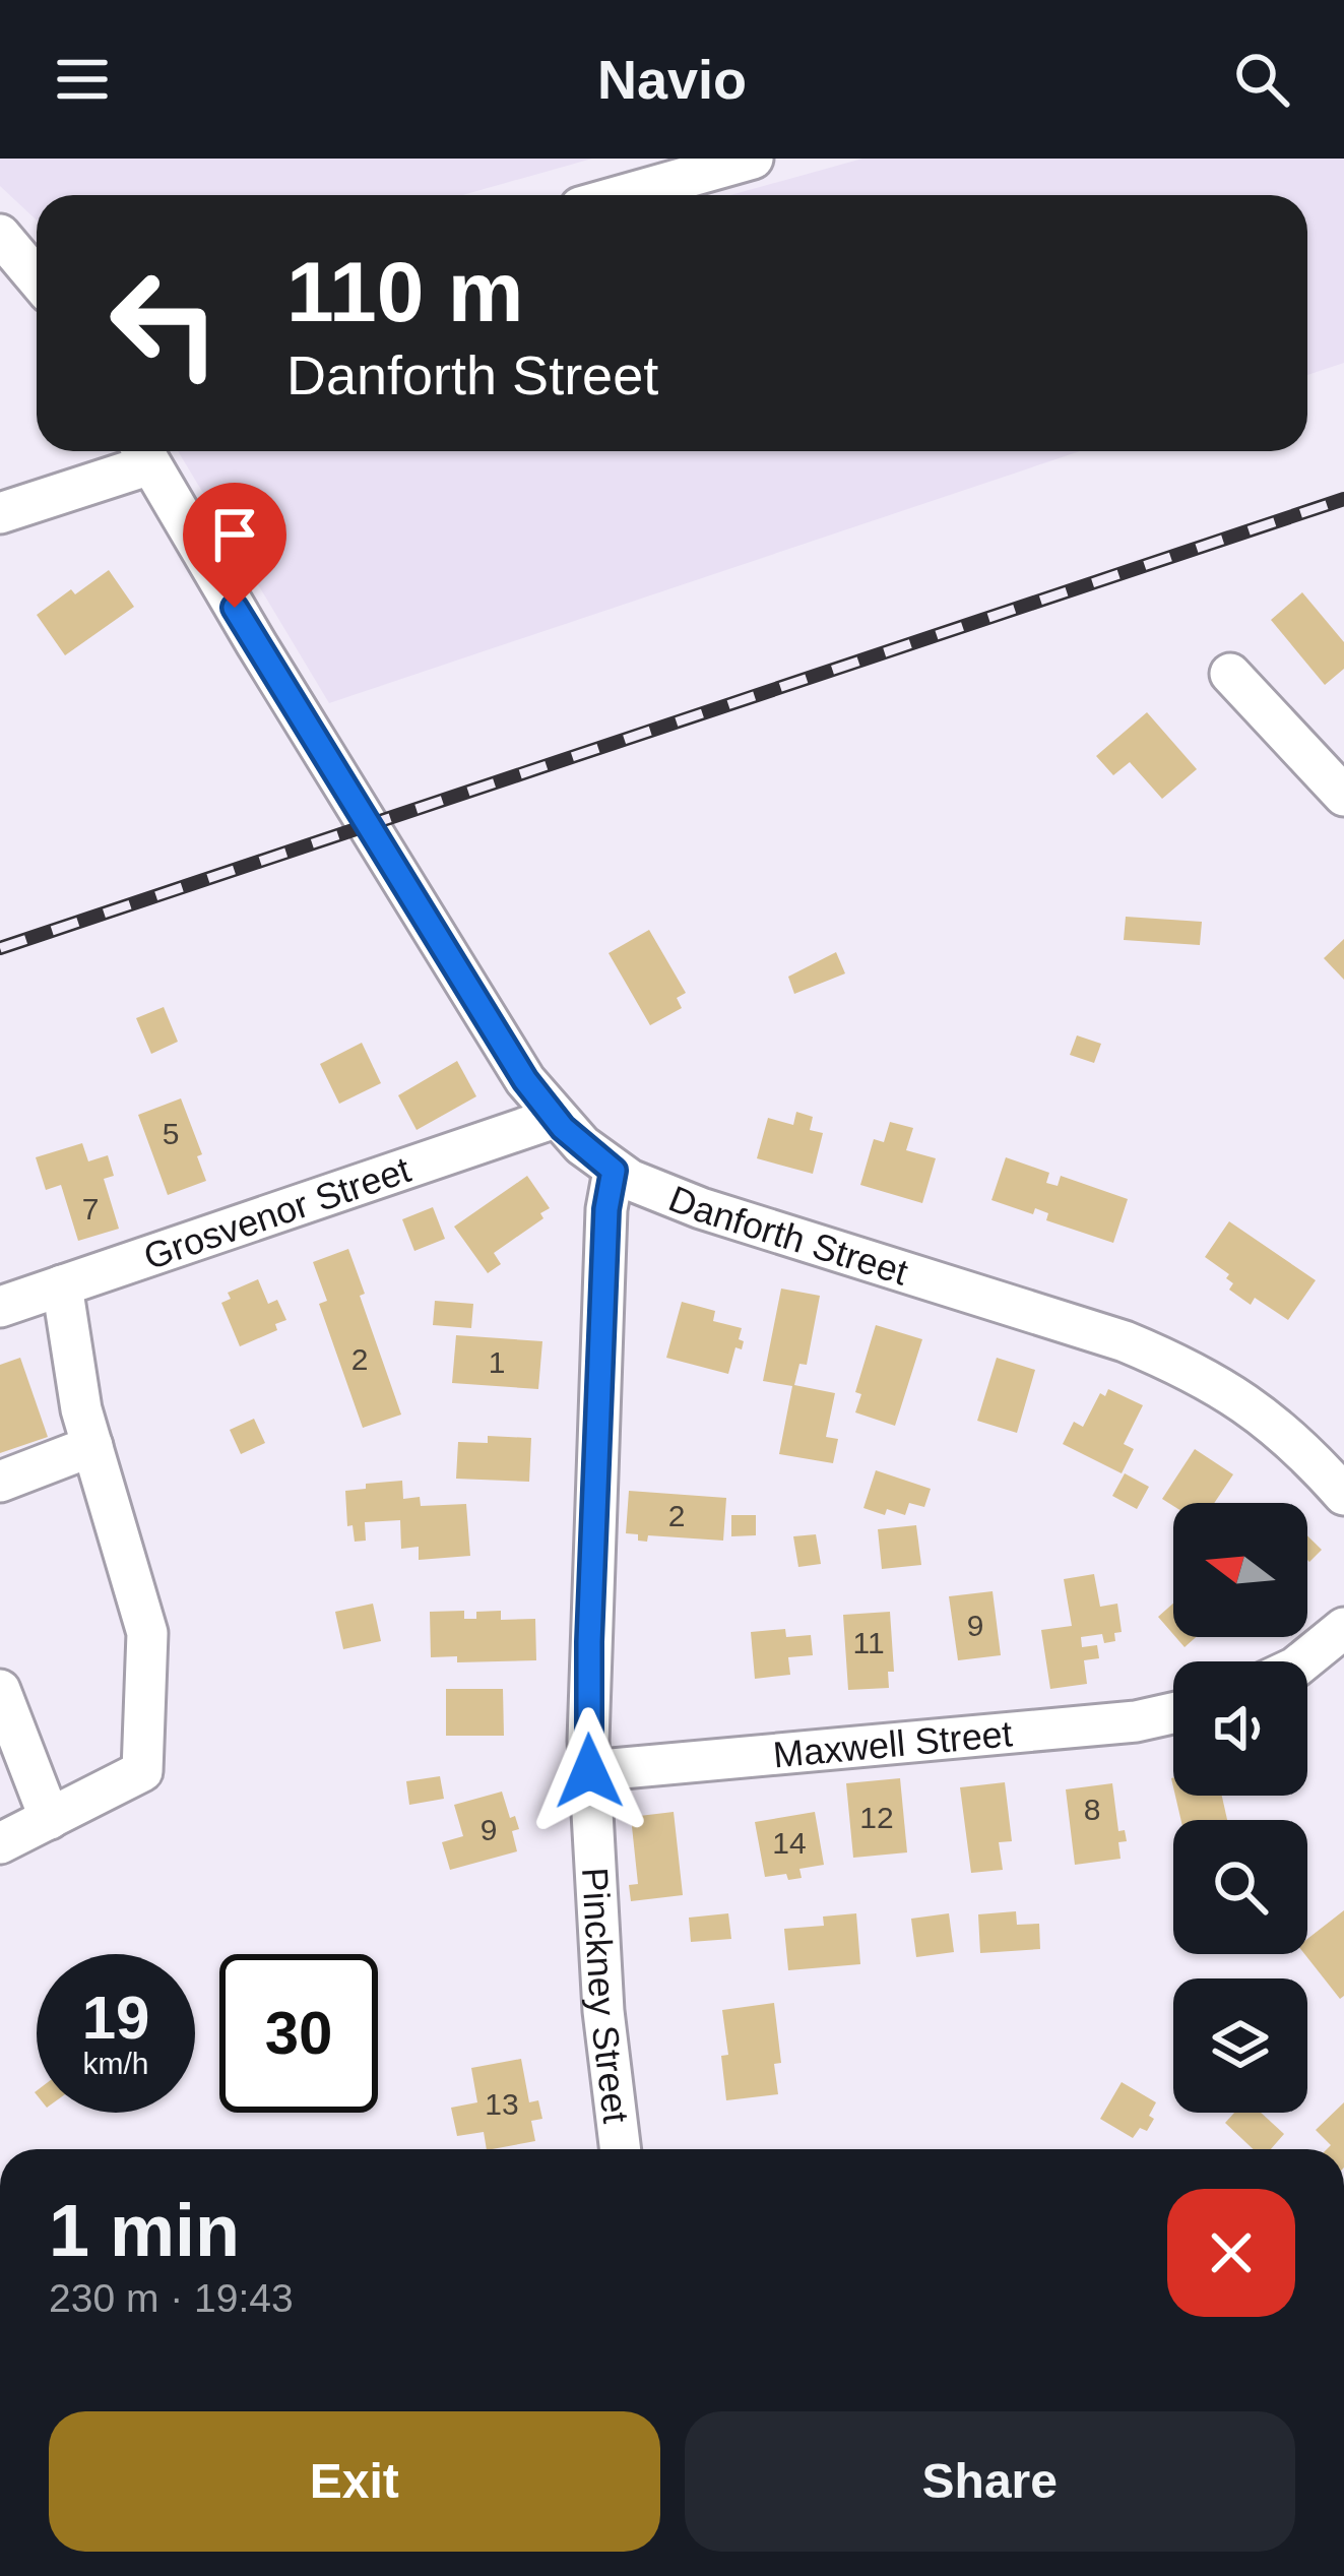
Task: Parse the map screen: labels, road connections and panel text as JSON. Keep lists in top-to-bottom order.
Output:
{
  "streets": {
    "street": [
      "Grosvenor Street",
      "Danforth Street",
      "Maxwell Street",
      "Pinckney Street"
    ]
  },
  "crossings": [
    ["Grosvenor Street", "Danforth Street"],
    ["Danforth Street", "Pinckney Street"],
    ["Maxwell Street", "Pinckney Street"]
  ],
  "house_numbers": [
    "5",
    "7",
    "2",
    "1",
    "2",
    "9",
    "11",
    "8",
    "12",
    "9",
    "14",
    "13"
  ],
  "north": "left",
  "page": {
    "header": "Navio",
    "turn": ["110 m", "Danforth Street"],
    "speed": "19 km/h",
    "limit": "30",
    "heading": ["1 min", "230 m · 19:43"],
    "buttons": ["Exit", "Share"]
  }
}
